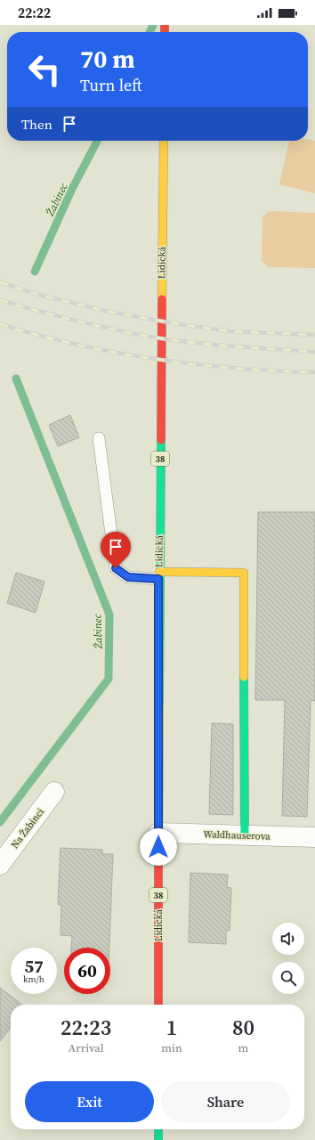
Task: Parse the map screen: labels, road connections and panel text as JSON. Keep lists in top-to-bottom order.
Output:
{
  "streets": {
    "main road": ["Lidická", "38"],
    "street": ["Na Žabinci", "Waldhauserova"]
  },
  "crossings": [
    ["Lidická", "Waldhauserova"]
  ],
  "water": ["Žabinec"],
  "page": {
    "status": "22:22",
    "turn": ["70 m", "Turn left"],
    "then": "Then",
    "speed": "57 km/h",
    "limit": "60",
    "eta": [
      "22:23",
      "Arrival",
      "1",
      "min",
      "80",
      "m"
    ],
    "buttons": ["Exit", "Share"]
  }
}
